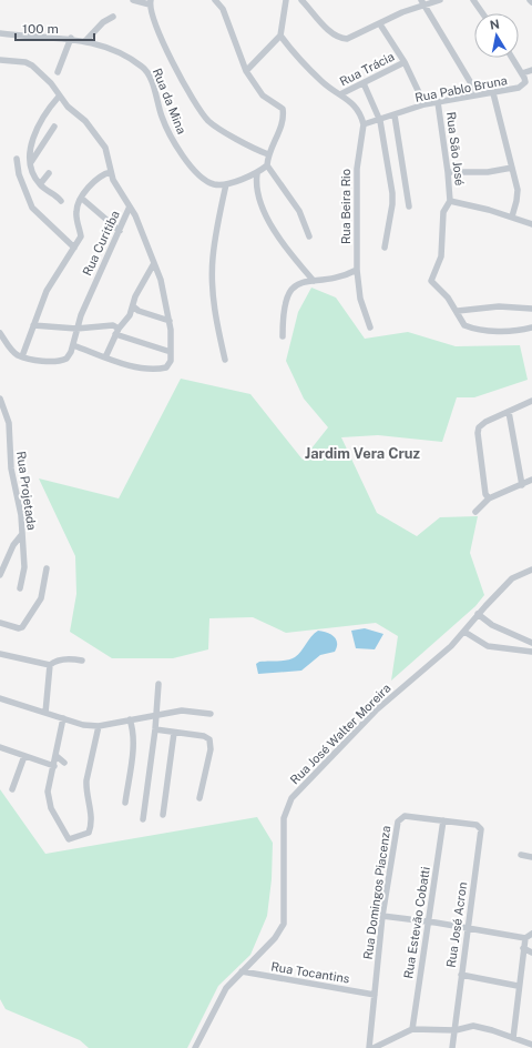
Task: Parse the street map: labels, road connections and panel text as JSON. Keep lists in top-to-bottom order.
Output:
{
  "streets": {
    "street": [
      "Rua Trácia",
      "Rua Pablo Bruna",
      "Rua da Mina",
      "Rua São José",
      "Rua Beira Rio",
      "Rua Curitiba",
      "Rua Projetada",
      "Rua José Walter Moreira",
      "Rua Domingos Piacenza",
      "Rua Estevão Cobatti",
      "Rua José Acron",
      "Rua Tocantins"
    ]
  },
  "crossings": [
    ["Rua Pablo Bruna", "Rua São José"],
    ["Rua Pablo Bruna", "Rua Beira Rio"],
    ["Rua José Walter Moreira", "Rua Tocantins"],
    ["Rua Domingos Piacenza", "Rua Estevão Cobatti"],
    ["Rua Domingos Piacenza", "Rua José Acron"],
    ["Rua Domingos Piacenza", "Rua Tocantins"]
  ],
  "districts": ["Jardim Vera Cruz"],
  "scale_bar": "100 m",
  "north": "top"
}
